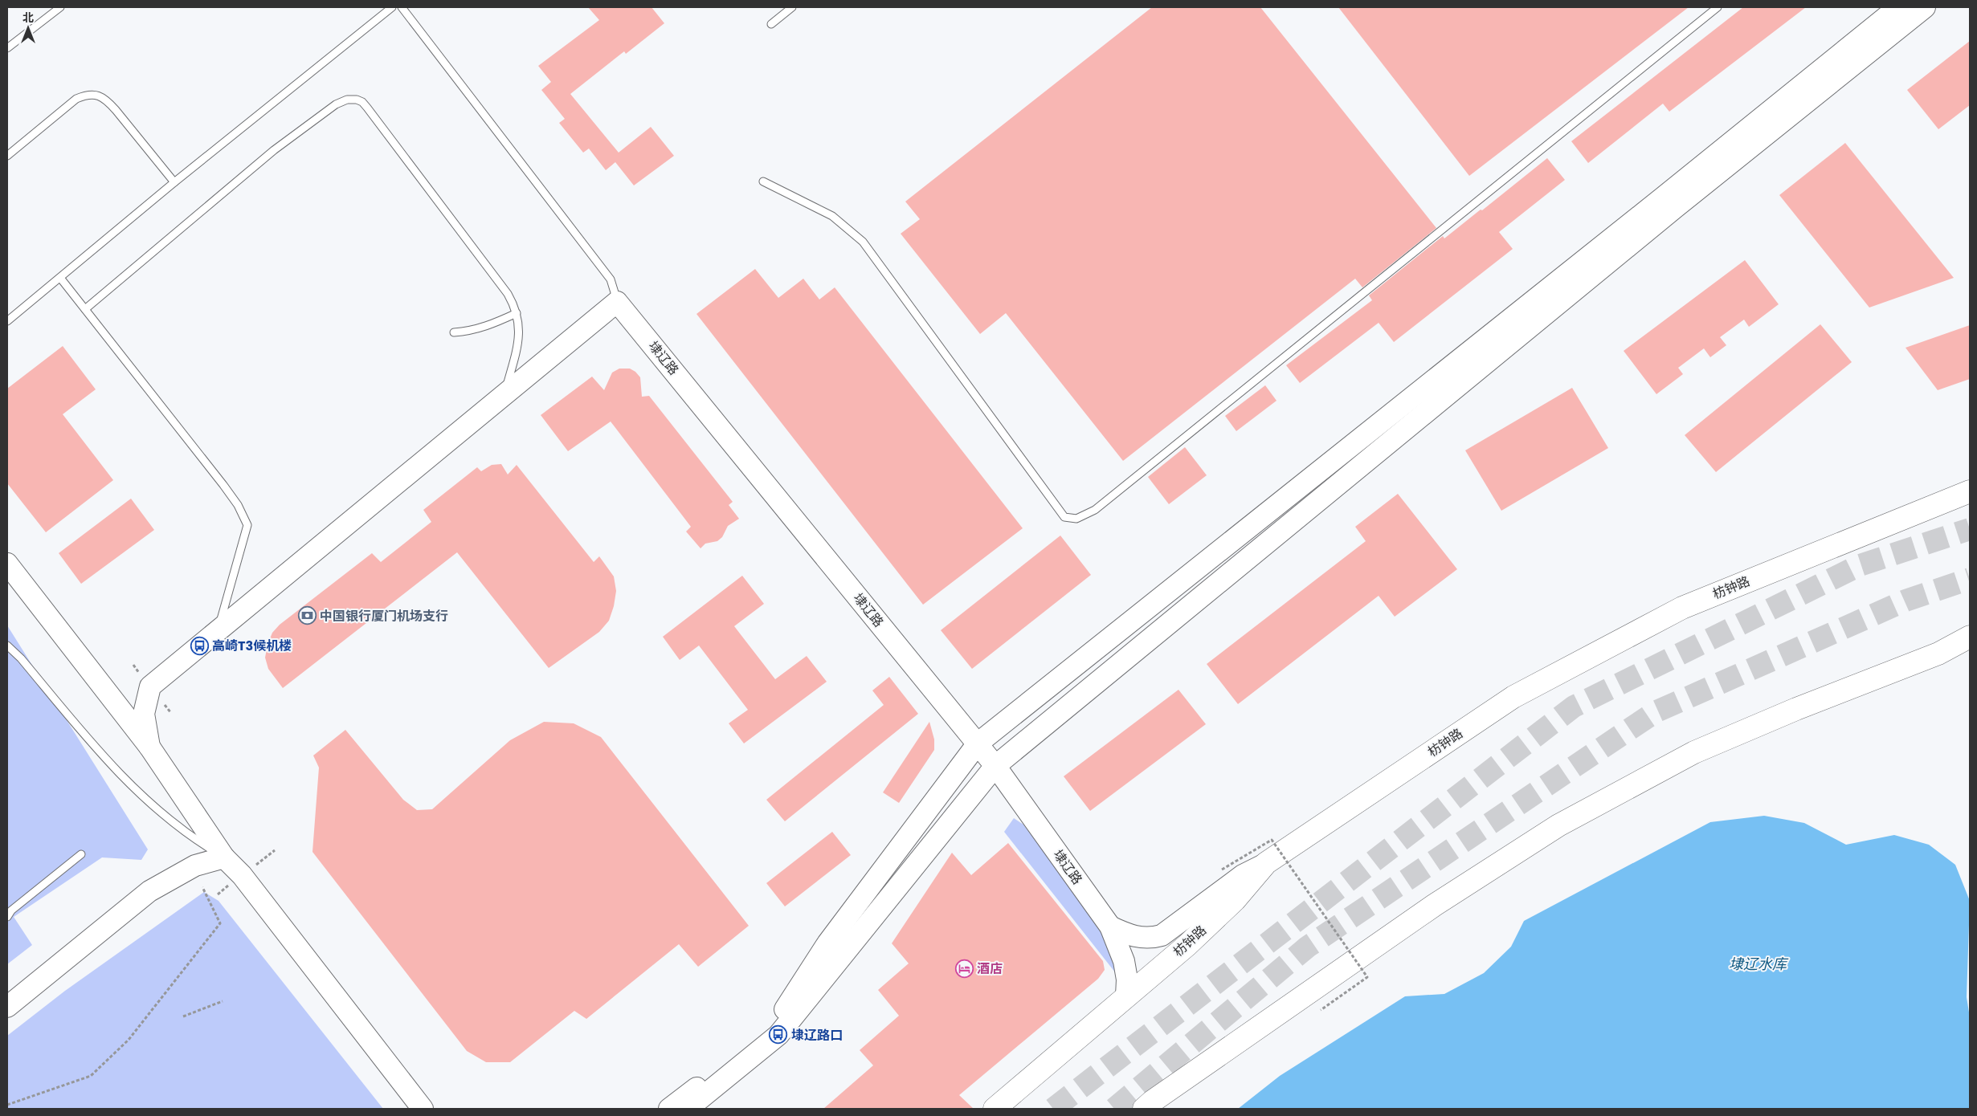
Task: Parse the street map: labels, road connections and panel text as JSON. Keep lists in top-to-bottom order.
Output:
{
  "streets": {
    "highway": ["枋钟路"],
    "main road": ["埭辽路"]
  },
  "crossings": [
    ["埭辽路", "枋钟路"]
  ],
  "water": ["埭辽水库"],
  "places": {
    "bank": ["中国银行厦门机场支行"],
    "bus stop": ["高崎T3候机楼", "埭辽路口"],
    "hotel": ["酒店"]
  },
  "north": "top"
}
